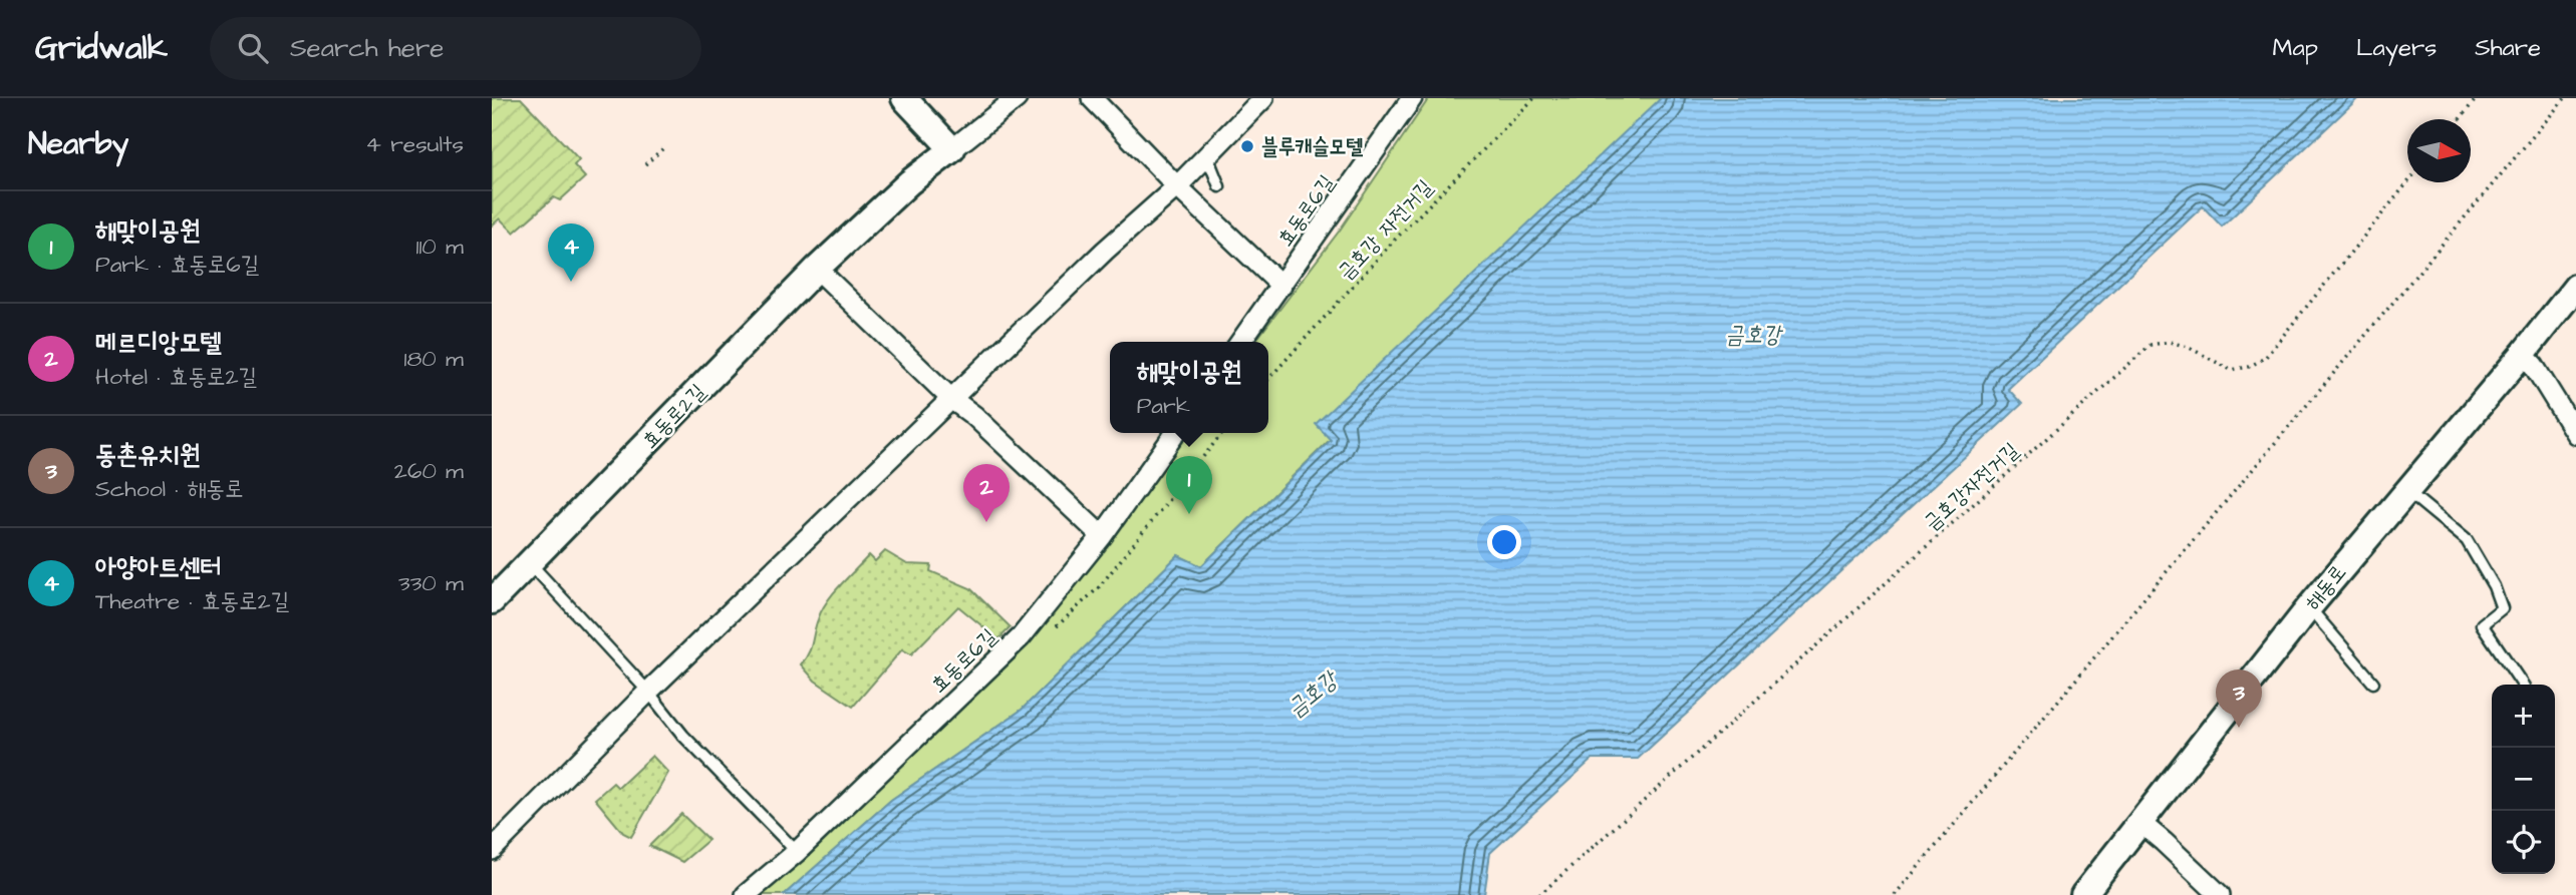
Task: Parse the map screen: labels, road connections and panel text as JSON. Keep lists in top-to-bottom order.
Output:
{
  "streets": {
    "street": ["효동로6길", "효동로2길", "해동로"],
    "path": ["금호강 자전거길", "금호강자전거길"]
  },
  "water": ["금호강"],
  "places": ["블루캐슬모텔"],
  "north": "right",
  "page": {
    "header": "Gridwalk",
    "search": "Search here",
    "nav": ["Map", "Layers", "Share"],
    "heading": ["Nearby", "4 results"],
    "list": [
      {
        "mark": "1",
        "name": "해맞이공원",
        "note": "Park · 효동로6길",
        "value": "110 m"
      },
      {
        "mark": "2",
        "name": "메르디앙모텔",
        "note": "Hotel · 효동로2길",
        "value": "180 m"
      },
      {
        "mark": "3",
        "name": "동촌유치원",
        "note": "School · 해동로",
        "value": "260 m"
      },
      {
        "mark": "4",
        "name": "아양아트센터",
        "note": "Theatre · 효동로2길",
        "value": "330 m"
      }
    ],
    "pins": [
      "4",
      "1",
      "2",
      "3"
    ],
    "popup": ["해맞이공원", "Park"],
    "map_buttons": ["+", "−"]
  }
}
